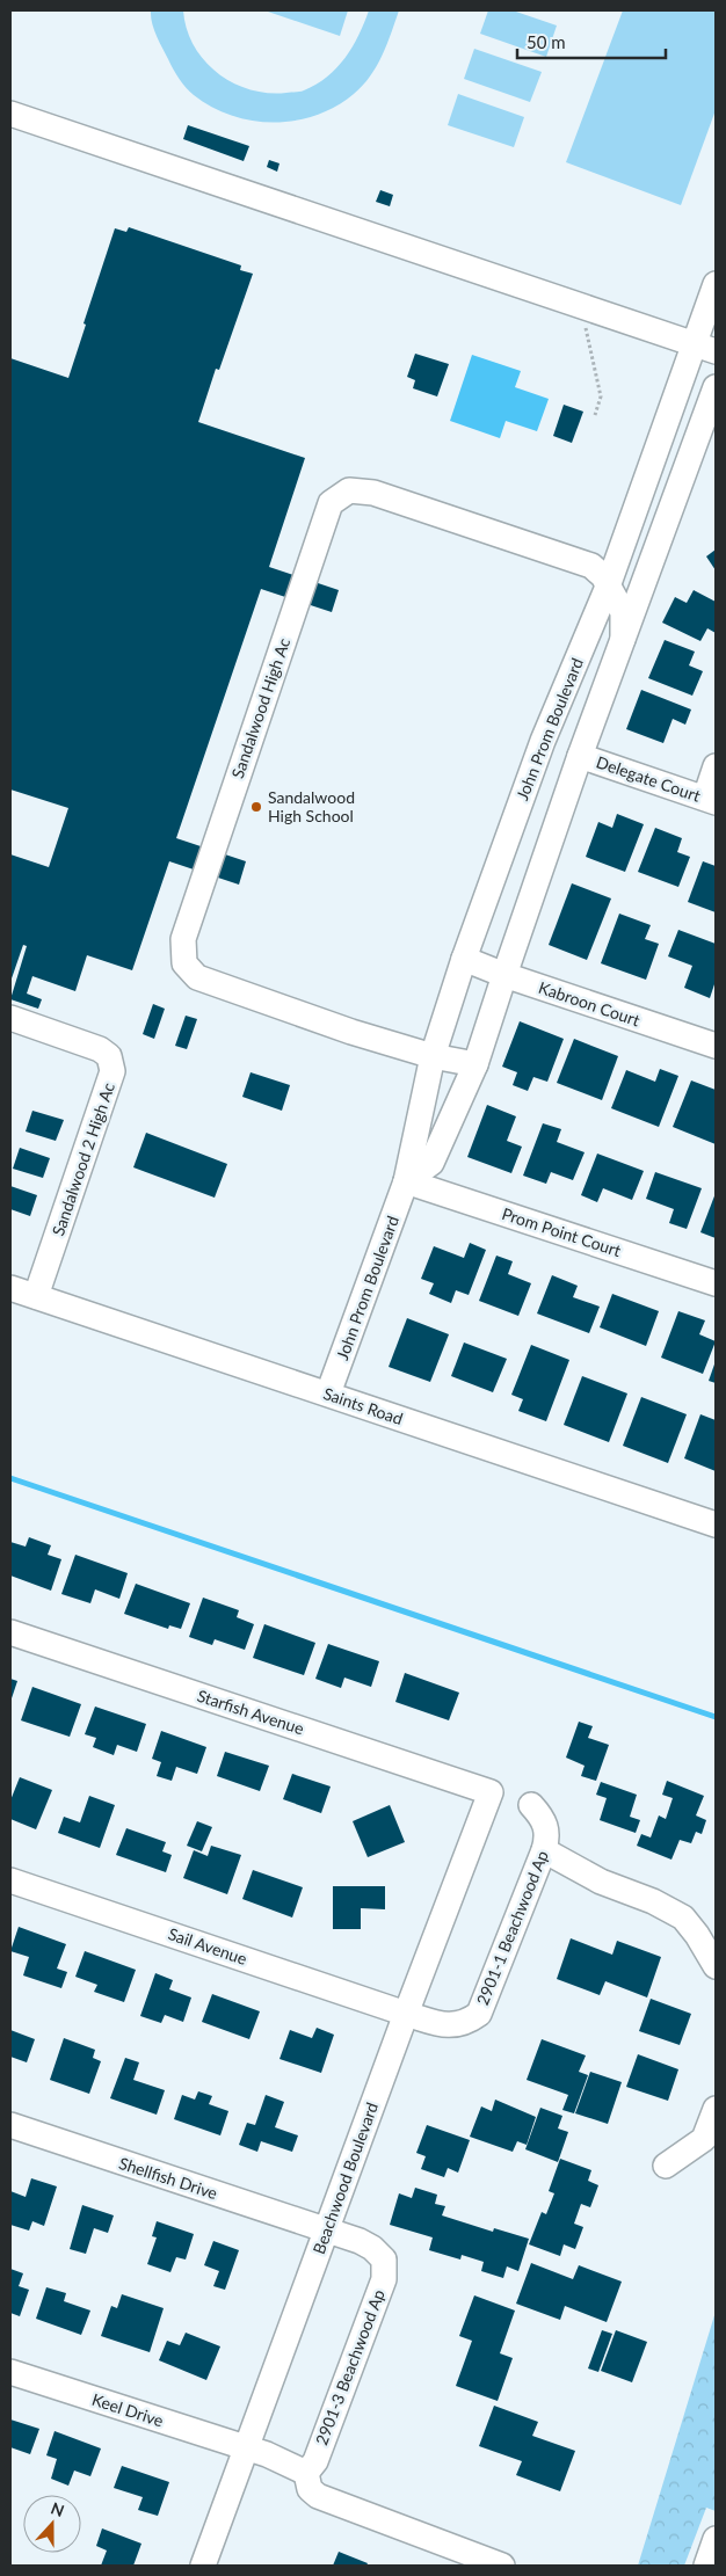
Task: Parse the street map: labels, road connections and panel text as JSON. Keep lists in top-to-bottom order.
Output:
{
  "streets": {
    "street": [
      "Sandalwood High Ac",
      "John Prom Boulevard",
      "Delegate Court",
      "Kabroon Court",
      "Sandalwood 2 High Ac",
      "Prom Point Court",
      "Saints Road",
      "Starfish Avenue",
      "2901-1 Beachwood Ap",
      "Sail Avenue",
      "Shellfish Drive",
      "Beachwood Boulevard",
      "2901-3 Beachwood Ap",
      "Keel Drive"
    ]
  },
  "crossings": [
    ["Sandalwood High Ac", "John Prom Boulevard"],
    ["John Prom Boulevard", "Kabroon Court"],
    ["John Prom Boulevard", "Prom Point Court"],
    ["John Prom Boulevard", "Saints Road"],
    ["Sandalwood 2 High Ac", "Saints Road"],
    ["Starfish Avenue", "Beachwood Boulevard"],
    ["2901-1 Beachwood Ap", "Sail Avenue"],
    ["2901-1 Beachwood Ap", "Beachwood Boulevard"],
    ["Sail Avenue", "Beachwood Boulevard"],
    ["Shellfish Drive", "Beachwood Boulevard"],
    ["Shellfish Drive", "2901-3 Beachwood Ap"],
    ["Beachwood Boulevard", "2901-3 Beachwood Ap"],
    ["Beachwood Boulevard", "Keel Drive"]
  ],
  "places": ["Sandalwood High School"],
  "scale_bar": "50 m",
  "north": "top"
}
